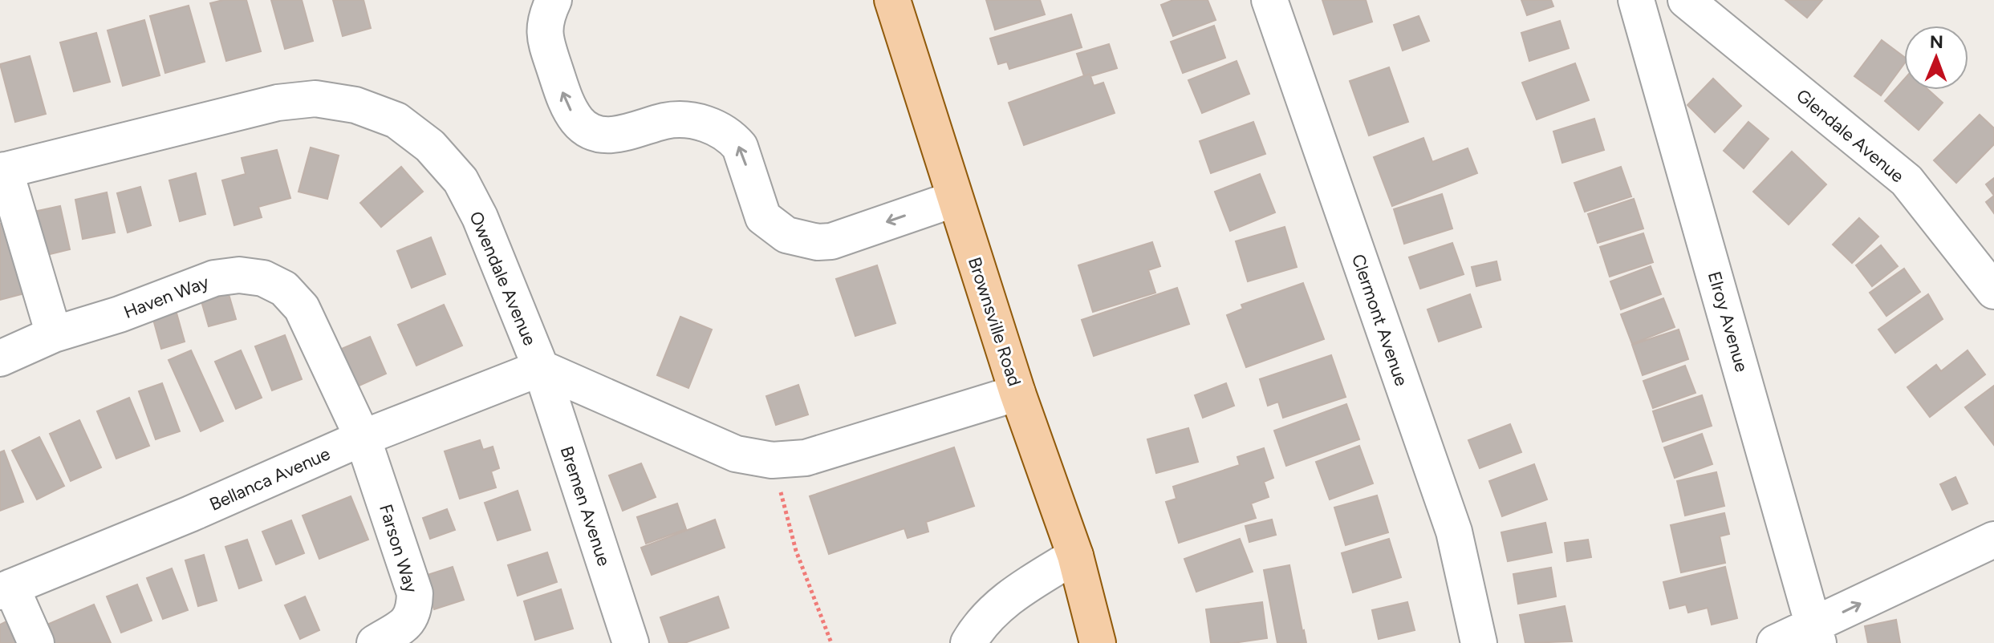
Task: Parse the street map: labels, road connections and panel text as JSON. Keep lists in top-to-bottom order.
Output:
{
  "streets": {
    "main road": ["Brownsville Road"],
    "street": [
      "Glendale Avenue",
      "Owendale Avenue",
      "Haven Way",
      "Clermont Avenue",
      "Elroy Avenue",
      "Bellanca Avenue",
      "Bremen Avenue",
      "Farson Way"
    ]
  },
  "crossings": [
    ["Owendale Avenue", "Brownsville Road"],
    ["Owendale Avenue", "Bellanca Avenue"],
    ["Owendale Avenue", "Bremen Avenue"],
    ["Haven Way", "Bellanca Avenue"],
    ["Haven Way", "Farson Way"],
    ["Bellanca Avenue", "Bremen Avenue"],
    ["Bellanca Avenue", "Farson Way"]
  ],
  "north": "top"
}
